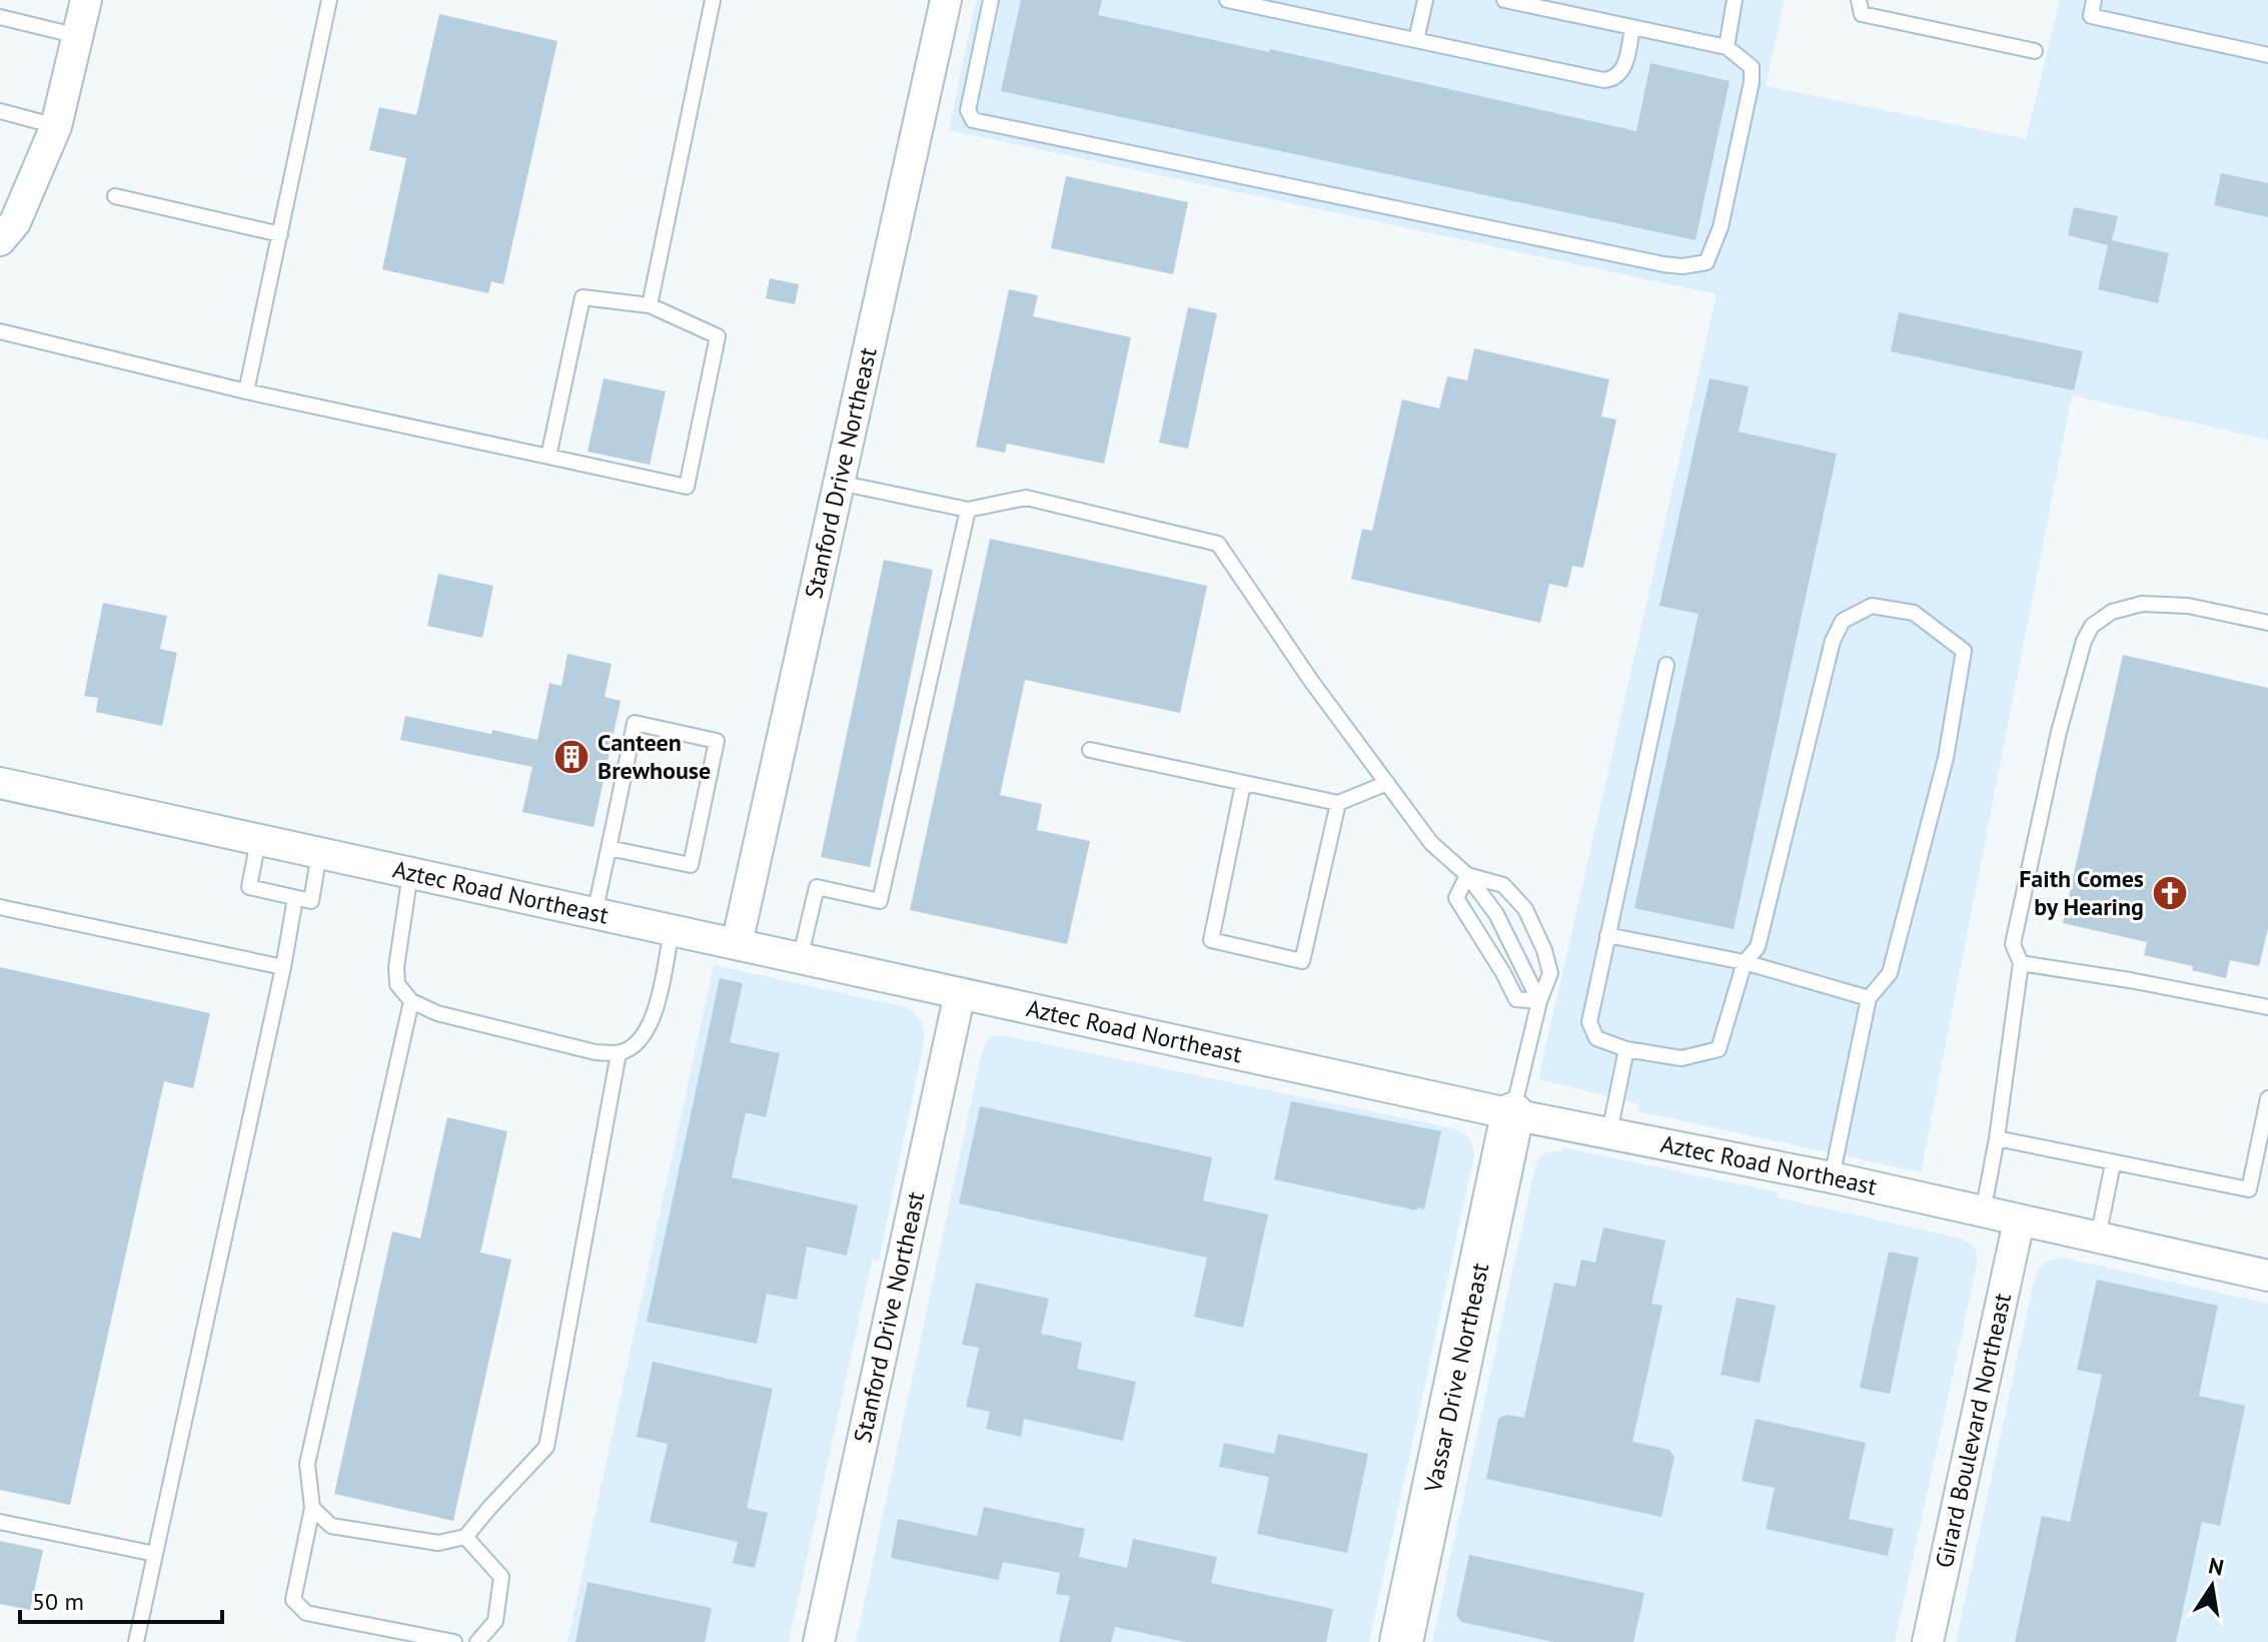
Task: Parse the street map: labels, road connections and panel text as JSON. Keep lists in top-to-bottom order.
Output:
{
  "streets": {
    "street": [
      "Stanford Drive Northeast",
      "Aztec Road Northeast",
      "Vassar Drive Northeast",
      "Girard Boulevard Northeast"
    ]
  },
  "crossings": [
    ["Stanford Drive Northeast", "Aztec Road Northeast"],
    ["Aztec Road Northeast", "Vassar Drive Northeast"],
    ["Aztec Road Northeast", "Girard Boulevard Northeast"]
  ],
  "places": {
    "building": ["Canteen Brewhouse"],
    "church": ["Faith Comes by Hearing"]
  },
  "scale_bar": "50 m",
  "north": "top"
}
